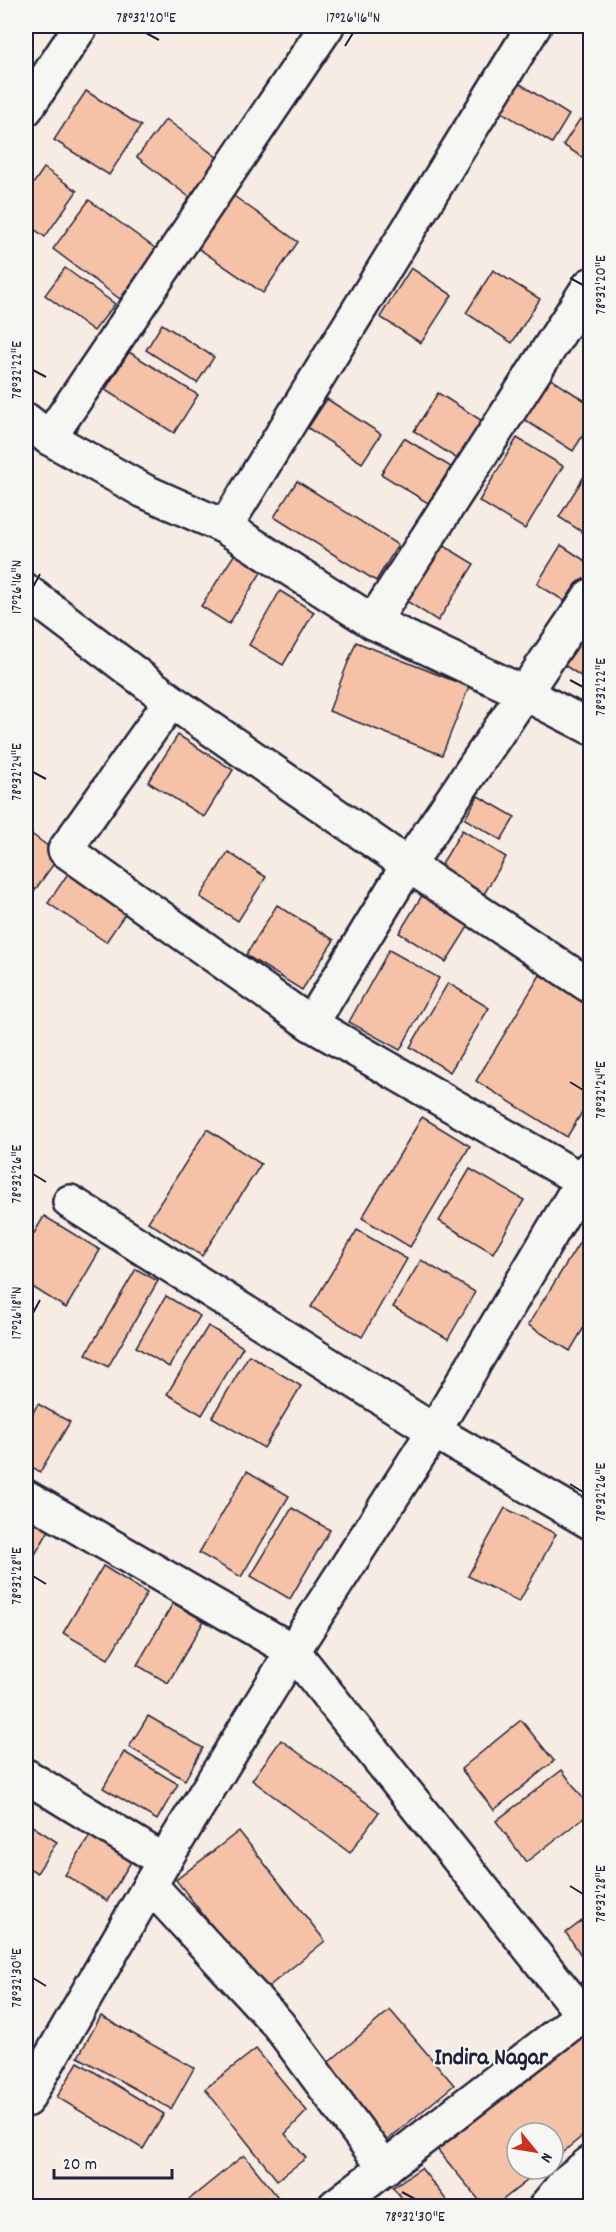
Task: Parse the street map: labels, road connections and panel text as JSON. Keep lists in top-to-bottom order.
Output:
{
  "districts": ["Indira Nagar"],
  "scale_bar": "20 m",
  "north": "bottom right",
  "coordinates": [
    "78°32'20\"E",
    "17°26'16\"N",
    "78°32'22\"E",
    "78°32'24\"E",
    "78°32'26\"E",
    "17°26'18\"N",
    "78°32'28\"E",
    "78°32'30\"E"
  ]
}
